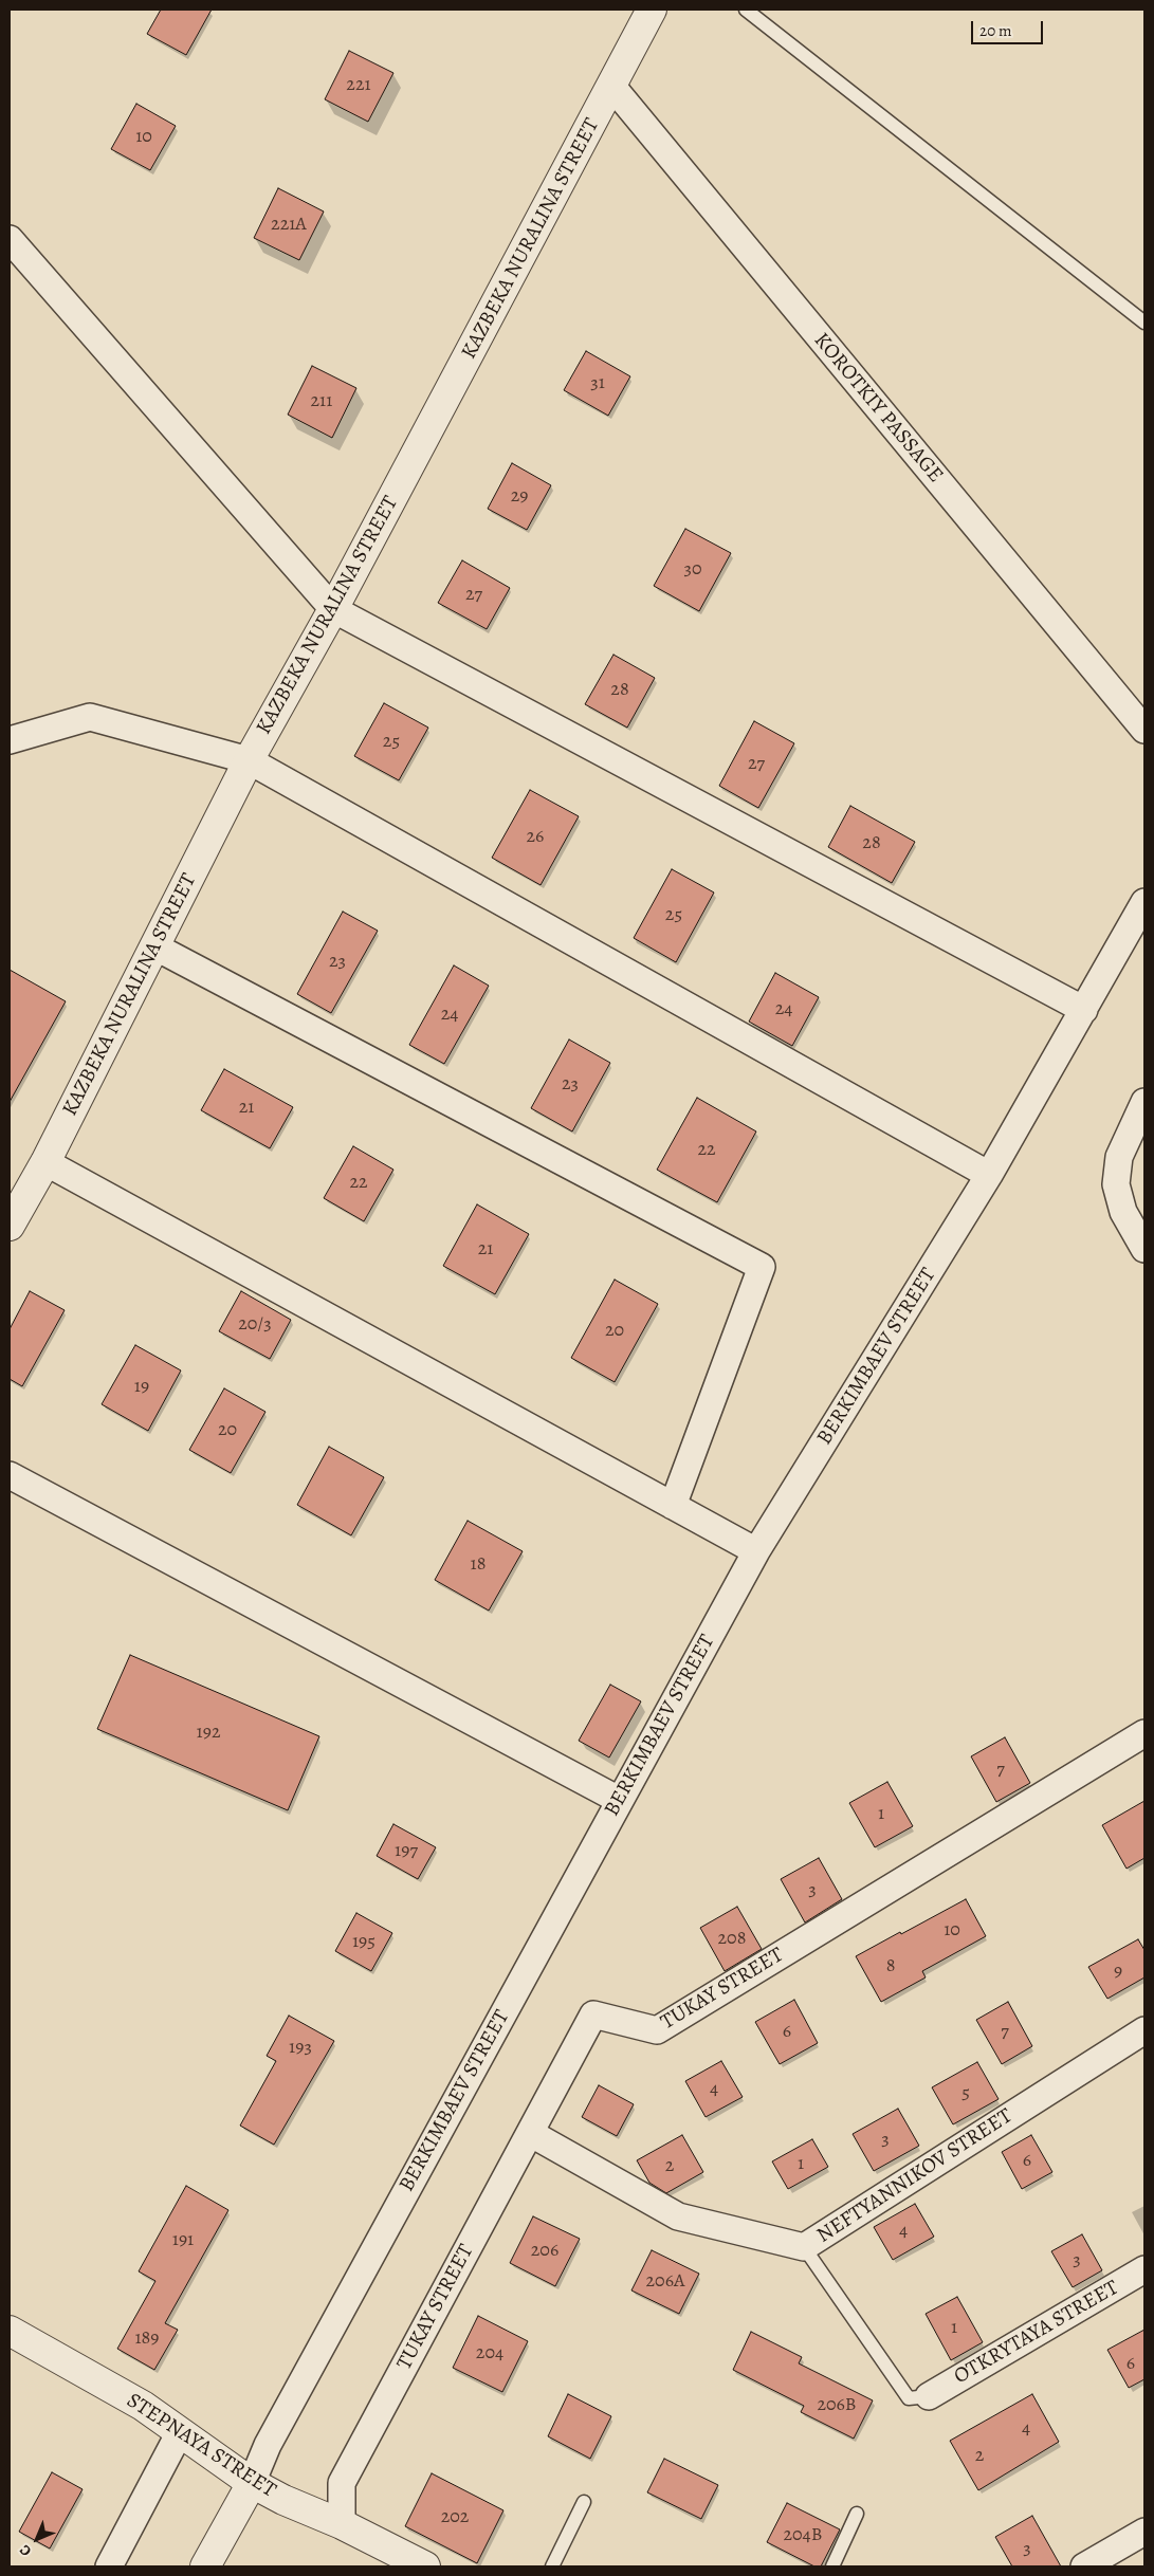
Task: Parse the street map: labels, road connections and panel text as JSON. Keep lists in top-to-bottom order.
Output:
{
  "streets": {
    "street": [
      "KAZBEKA NURALINA STREET",
      "KOROTKIY PASSAGE",
      "BERKIMBAEV STREET",
      "TUKAY STREET",
      "NEFTYANNIKOV STREET",
      "OTKRYTAYA STREET",
      "STEPNAYA STREET"
    ]
  },
  "crossings": [
    ["KAZBEKA NURALINA STREET", "KOROTKIY PASSAGE"],
    ["BERKIMBAEV STREET", "STEPNAYA STREET"],
    ["TUKAY STREET", "NEFTYANNIKOV STREET"],
    ["TUKAY STREET", "STEPNAYA STREET"]
  ],
  "house_numbers": [
    "221",
    "10",
    "221А",
    "31",
    "211",
    "29",
    "30",
    "27",
    "28",
    "25",
    "27",
    "26",
    "28",
    "25",
    "23",
    "24",
    "24",
    "23",
    "21",
    "22",
    "22",
    "21",
    "20/3",
    "20",
    "19",
    "20",
    "18",
    "192",
    "7",
    "1",
    "197",
    "3",
    "10",
    "208",
    "195",
    "8",
    "9",
    "6",
    "7",
    "193",
    "4",
    "5",
    "3",
    "6",
    "1",
    "2",
    "4",
    "191",
    "206",
    "3",
    "206А",
    "1",
    "189",
    "204",
    "6",
    "206В",
    "4",
    "2",
    "202",
    "204В",
    "3"
  ],
  "scale_bar": "20 m",
  "north": "bottom left"
}
